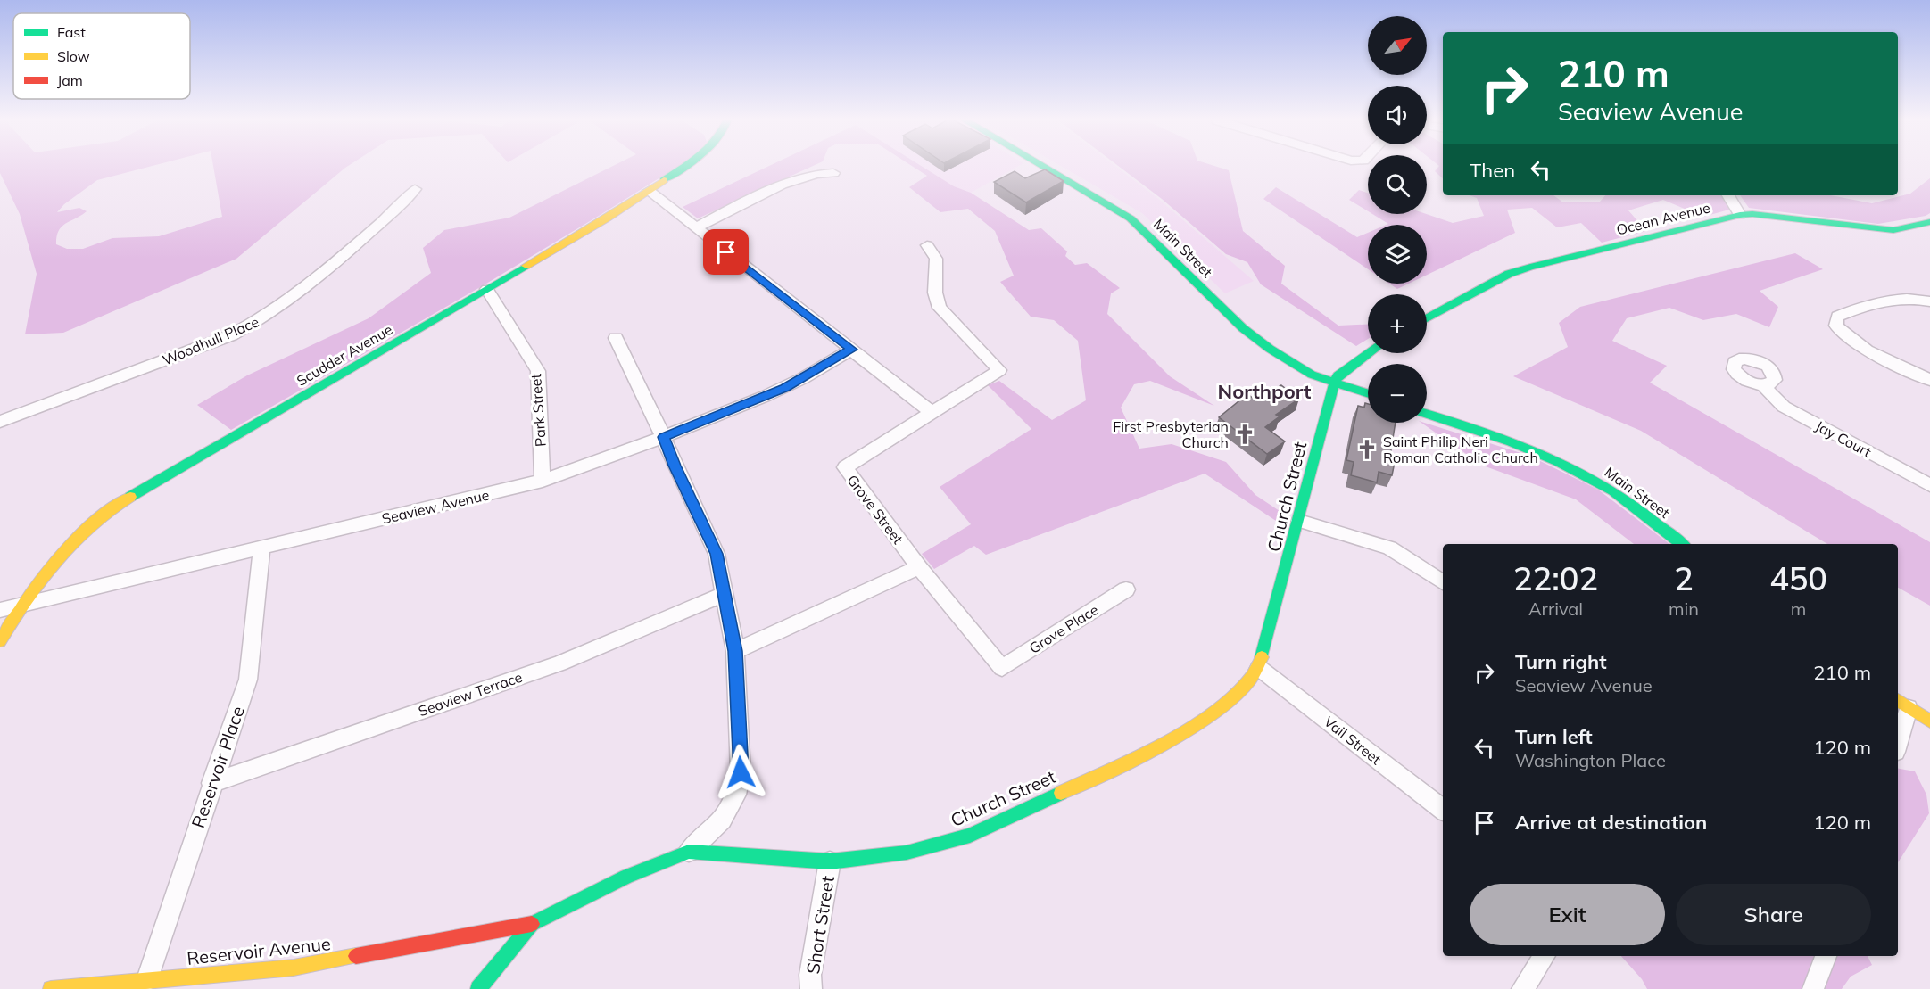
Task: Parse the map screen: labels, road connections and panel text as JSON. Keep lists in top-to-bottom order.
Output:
{
  "streets": {
    "main road": [
      "Ocean Avenue",
      "Main Street",
      "Scudder Avenue",
      "Church Street",
      "Reservoir Avenue"
    ],
    "street": [
      "Woodhull Place",
      "Park Street",
      "Jay Court",
      "Seaview Avenue",
      "Grove Street",
      "Grove Place",
      "Seaview Terrace",
      "Vail Street",
      "Reservoir Place",
      "Short Street"
    ]
  },
  "crossings": [
    ["Main Street", "Church Street"],
    ["Scudder Avenue", "Park Street"],
    ["Scudder Avenue", "Seaview Avenue"],
    ["Park Street", "Seaview Avenue"],
    ["Church Street", "Vail Street"],
    ["Church Street", "Short Street"],
    ["Church Street", "Reservoir Avenue"],
    ["Seaview Avenue", "Reservoir Place"],
    ["Grove Street", "Grove Place"],
    ["Seaview Terrace", "Reservoir Place"],
    ["Reservoir Place", "Reservoir Avenue"]
  ],
  "districts": ["Northport"],
  "places": {
    "church": ["First Presbyterian Church", "Saint Philip Neri Roman Catholic Church"]
  },
  "legend": ["Fast", "Slow", "Jam"],
  "north": "top right",
  "page": {
    "map_buttons": ["+", "−"],
    "turn": ["210 m", "Seaview Avenue"],
    "then": "Then",
    "eta": [
      "22:02",
      "Arrival",
      "2",
      "min",
      "450",
      "m"
    ],
    "list": [
      {
        "name": "Turn right",
        "note": "Seaview Avenue",
        "value": "210 m"
      },
      {
        "name": "Turn left",
        "note": "Washington Place",
        "value": "120 m"
      },
      {
        "name": "Arrive at destination",
        "value": "120 m"
      }
    ],
    "buttons": ["Exit", "Share"]
  }
}
